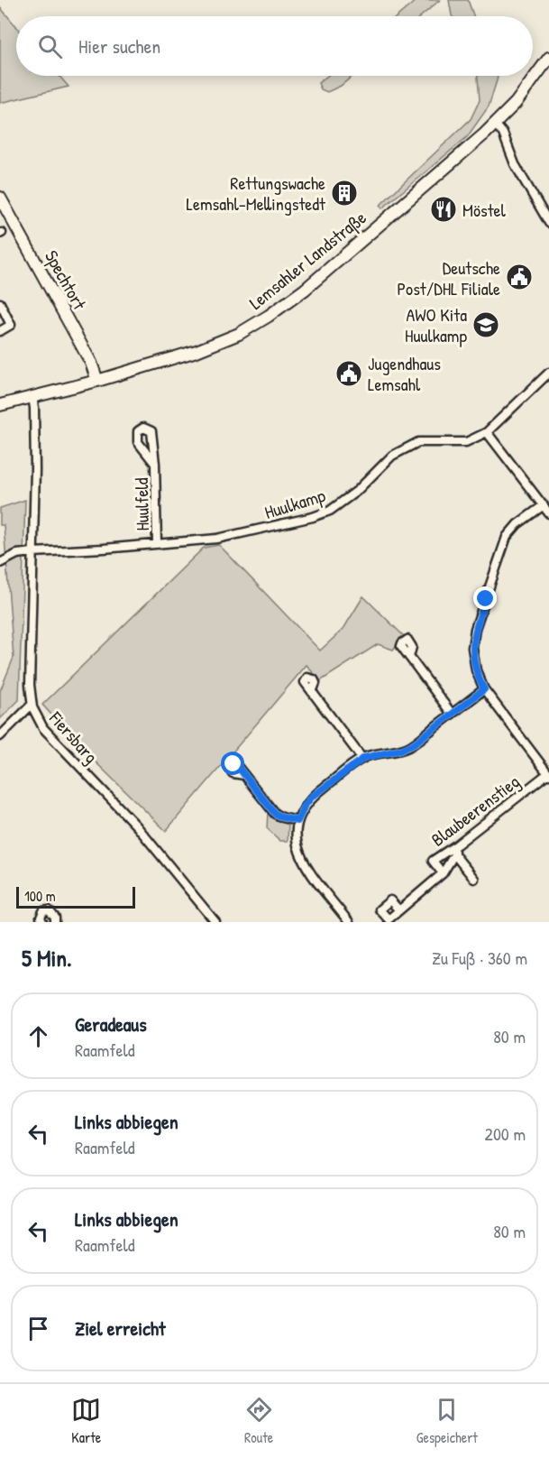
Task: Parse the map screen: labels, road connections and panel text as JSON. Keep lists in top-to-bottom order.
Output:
{
  "streets": {
    "main road": ["Lemsahler Landstraße", "Spechtort"],
    "street": [
      "Huulkamp",
      "Huulfeld",
      "Fiersbarg",
      "Blaubeerenstieg"
    ]
  },
  "crossings": [
    ["Lemsahler Landstraße", "Spechtort"],
    ["Lemsahler Landstraße", "Fiersbarg"],
    ["Huulkamp", "Huulfeld"],
    ["Huulkamp", "Fiersbarg"]
  ],
  "places": {
    "building": ["Rettungswache Lemsahl-Mellingstedt"],
    "restaurant": ["Möstel"],
    "public building": ["Deutsche Post/DHL Filiale", "Jugendhaus Lemsahl"],
    "school or university": ["AWO Kita Huulkamp"]
  },
  "scale_bar": "100 m",
  "page": {
    "search": "Hier suchen",
    "scale": "100 m",
    "heading": ["5 Min.", "Zu Fuß · 360 m"],
    "list": [
      ["Geradeaus", "Raamfeld", "80 m"],
      ["Links abbiegen", "Raamfeld", "200 m"],
      ["Links abbiegen", "Raamfeld", "80 m"],
      "Ziel erreicht"
    ],
    "nav": ["Karte", "Route", "Gespeichert"]
  }
}
